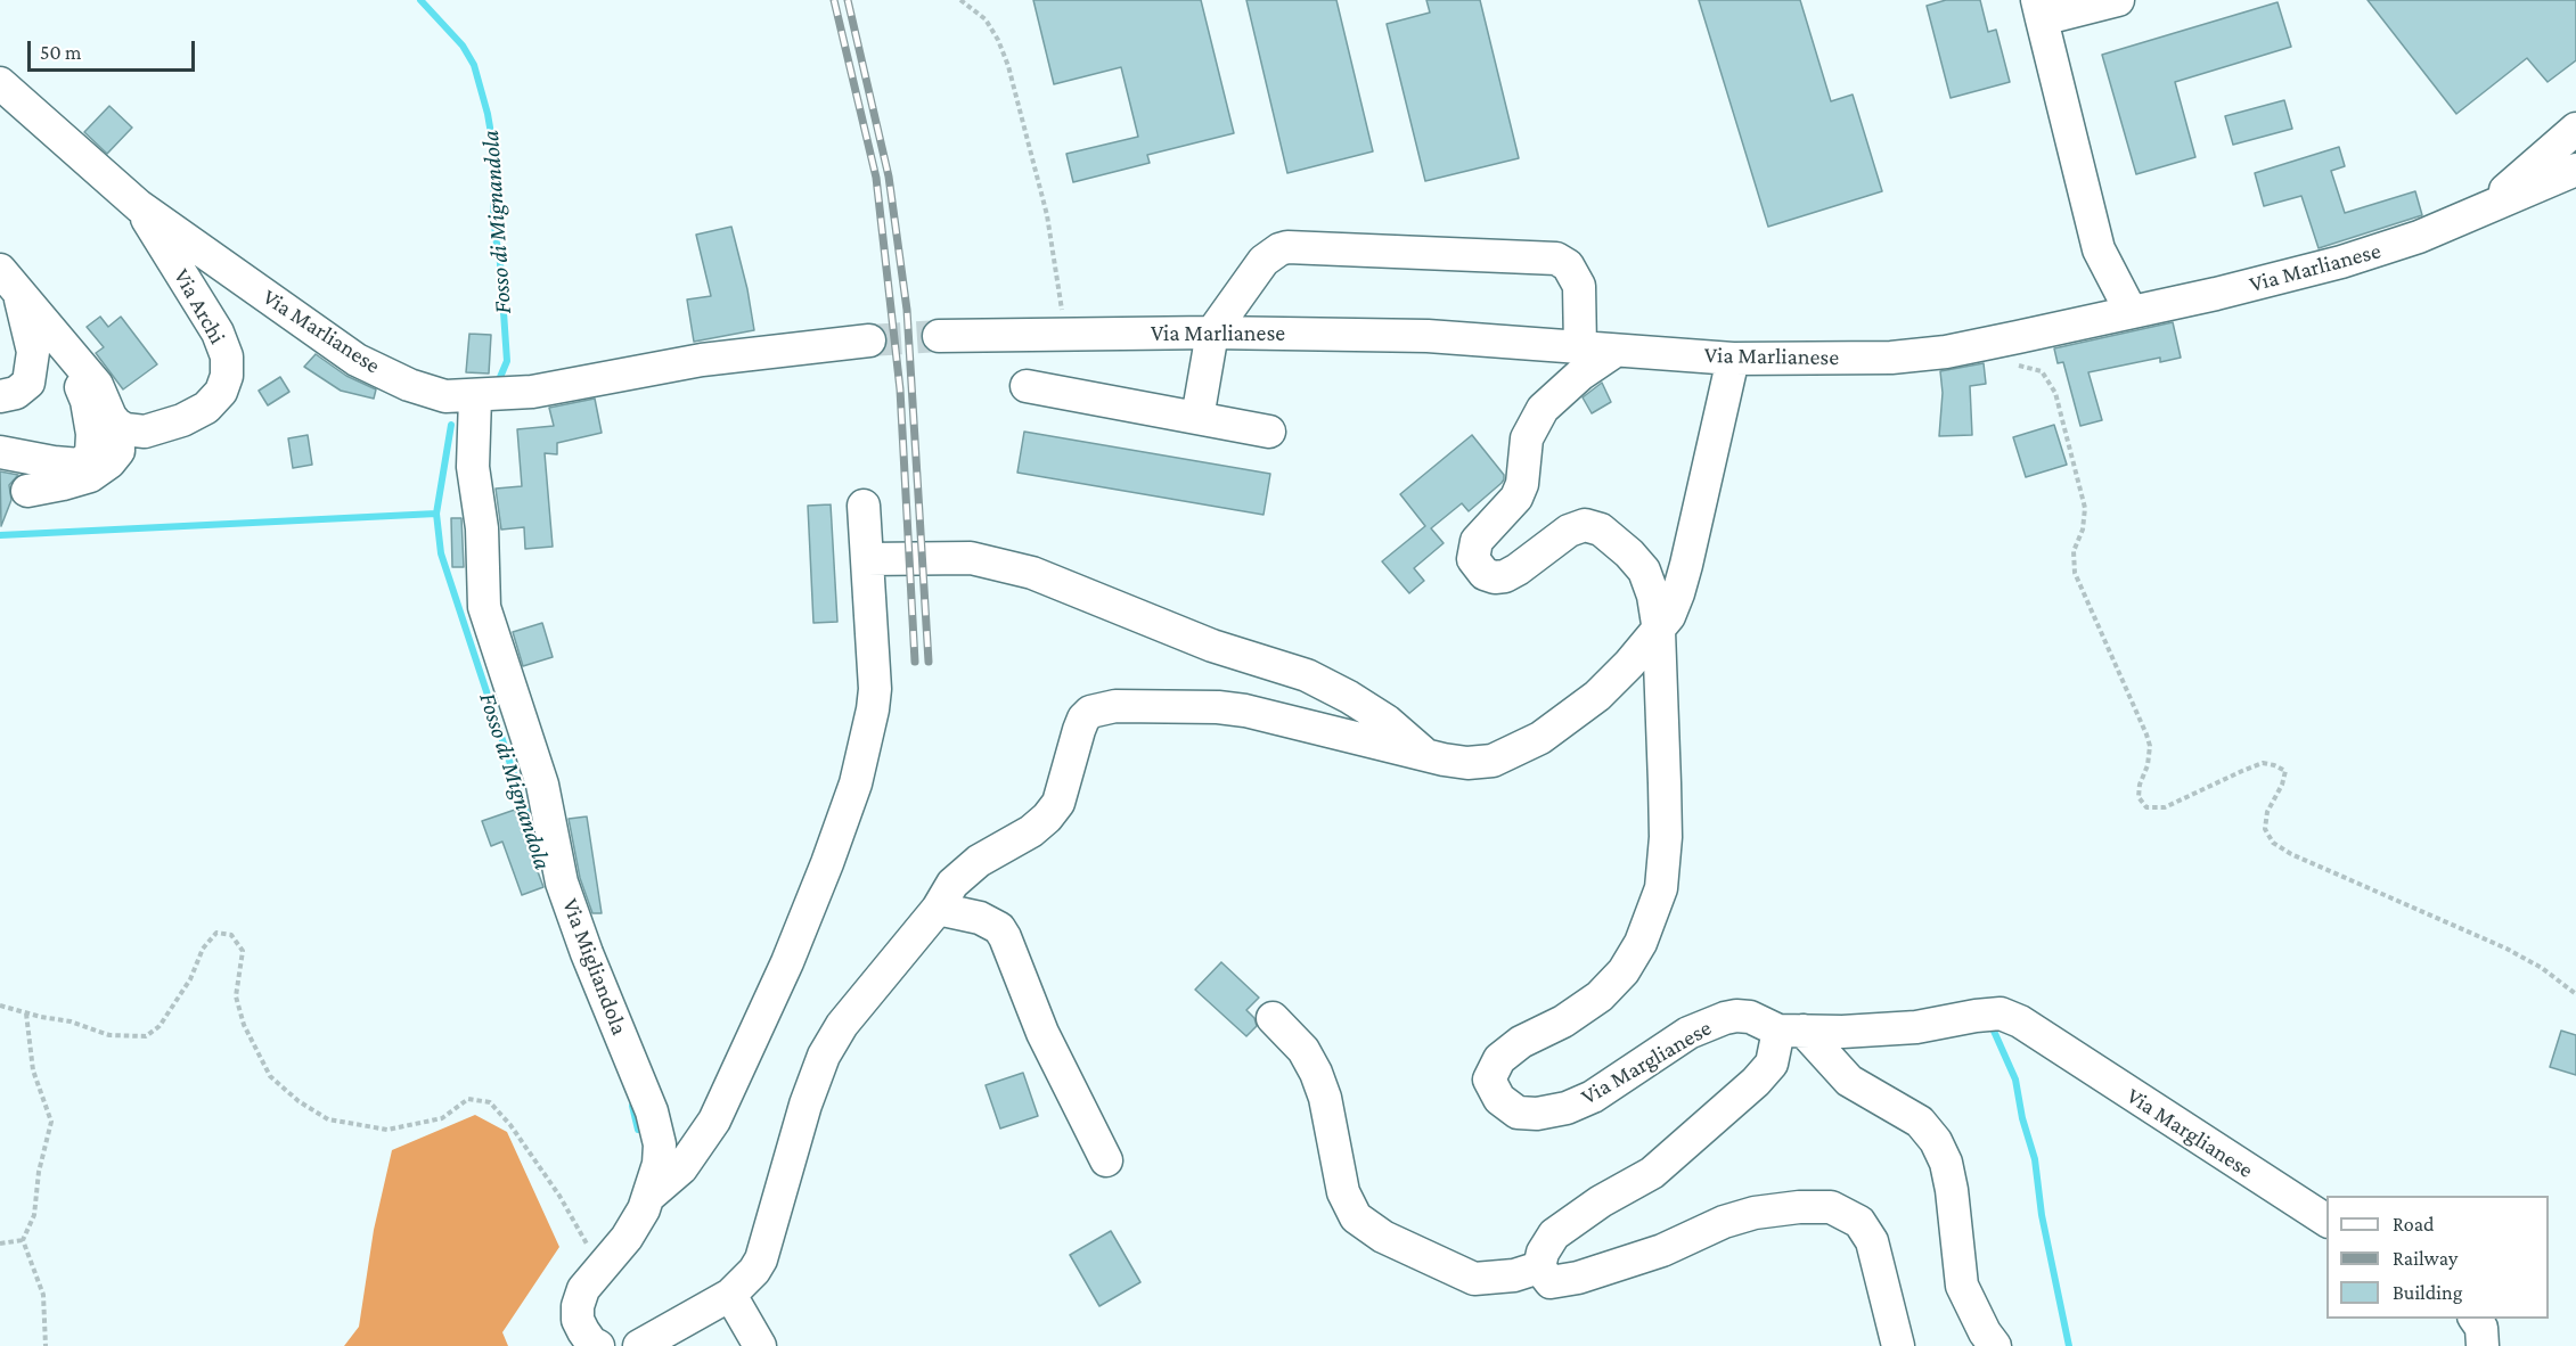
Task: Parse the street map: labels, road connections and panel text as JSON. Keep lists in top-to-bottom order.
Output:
{
  "streets": {
    "street": [
      "Via Marlianese",
      "Via Archi",
      "Via Migliandola",
      "Via Marglianese"
    ]
  },
  "crossings": [
    ["Via Marlianese", "Via Archi"],
    ["Via Marlianese", "Via Migliandola"],
    ["Via Marlianese", "Via Marglianese"]
  ],
  "water": ["Fosso di Mignandola"],
  "legend": ["Road", "Railway", "Building"],
  "scale_bar": "50 m"
}
